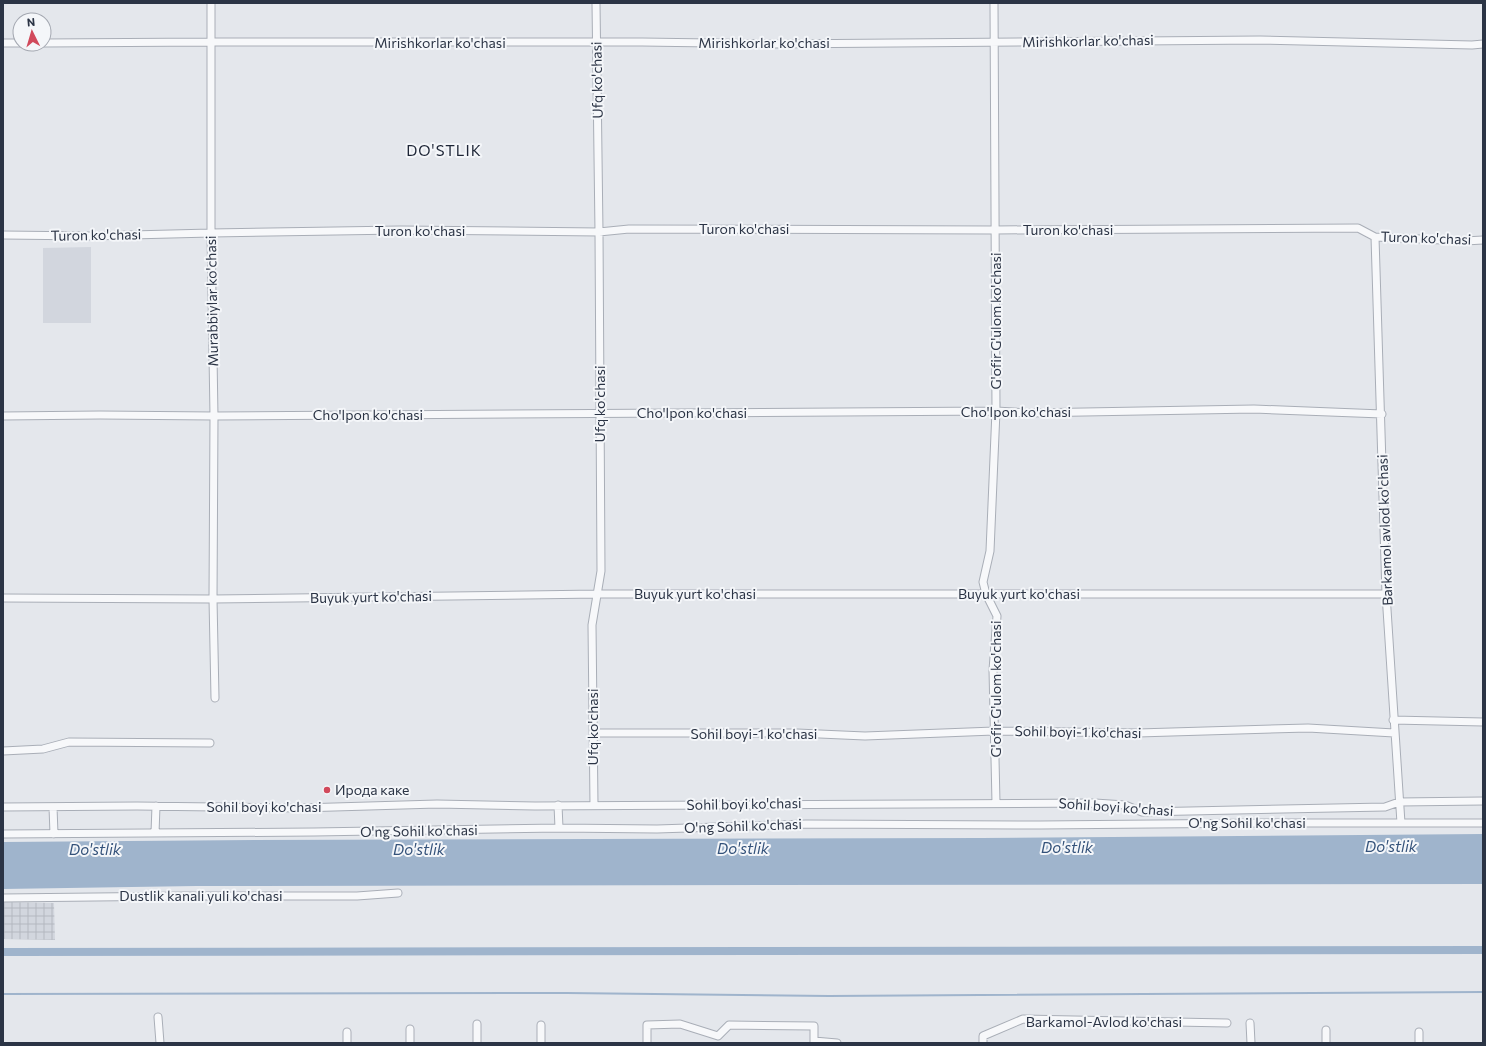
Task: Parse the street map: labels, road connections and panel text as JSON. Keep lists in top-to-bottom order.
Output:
{
  "streets": {
    "street": [
      "Mirishkorlar ko'chasi",
      "Ufq ko'chasi",
      "Turon ko'chasi",
      "Murabbiylar ko'chasi",
      "G'ofir G'ulom ko'chasi",
      "Cho'lpon ko'chasi",
      "Barkamol avlod ko'chasi",
      "Buyuk yurt ko'chasi",
      "Sohil boyi-1 ko'chasi",
      "Sohil boyi ko'chasi",
      "O'ng Sohil ko'chasi",
      "Dustlik kanali yuli ko'chasi",
      "Barkamol-Avlod ko'chasi"
    ]
  },
  "crossings": [
    ["Mirishkorlar ko'chasi", "Ufq ko'chasi"],
    ["Mirishkorlar ko'chasi", "Murabbiylar ko'chasi"],
    ["Mirishkorlar ko'chasi", "G'ofir G'ulom ko'chasi"],
    ["Ufq ko'chasi", "Turon ko'chasi"],
    ["Ufq ko'chasi", "Cho'lpon ko'chasi"],
    ["Ufq ko'chasi", "Buyuk yurt ko'chasi"],
    ["Ufq ko'chasi", "Sohil boyi-1 ko'chasi"],
    ["Ufq ko'chasi", "Sohil boyi ko'chasi"],
    ["Turon ko'chasi", "Murabbiylar ko'chasi"],
    ["Turon ko'chasi", "G'ofir G'ulom ko'chasi"],
    ["Turon ko'chasi", "Barkamol avlod ko'chasi"],
    ["Murabbiylar ko'chasi", "Cho'lpon ko'chasi"],
    ["Murabbiylar ko'chasi", "Buyuk yurt ko'chasi"],
    ["G'ofir G'ulom ko'chasi", "Cho'lpon ko'chasi"],
    ["G'ofir G'ulom ko'chasi", "Buyuk yurt ko'chasi"],
    ["G'ofir G'ulom ko'chasi", "Sohil boyi-1 ko'chasi"],
    ["G'ofir G'ulom ko'chasi", "Sohil boyi ko'chasi"],
    ["Cho'lpon ko'chasi", "Barkamol avlod ko'chasi"],
    ["Barkamol avlod ko'chasi", "Buyuk yurt ko'chasi"],
    ["Barkamol avlod ko'chasi", "Sohil boyi-1 ko'chasi"],
    ["Barkamol avlod ko'chasi", "Sohil boyi ko'chasi"],
    ["Barkamol avlod ko'chasi", "O'ng Sohil ko'chasi"]
  ],
  "districts": ["DO'STLIK"],
  "water": ["Do'stlik"],
  "places": ["Ирода каке"],
  "north": "top"
}
